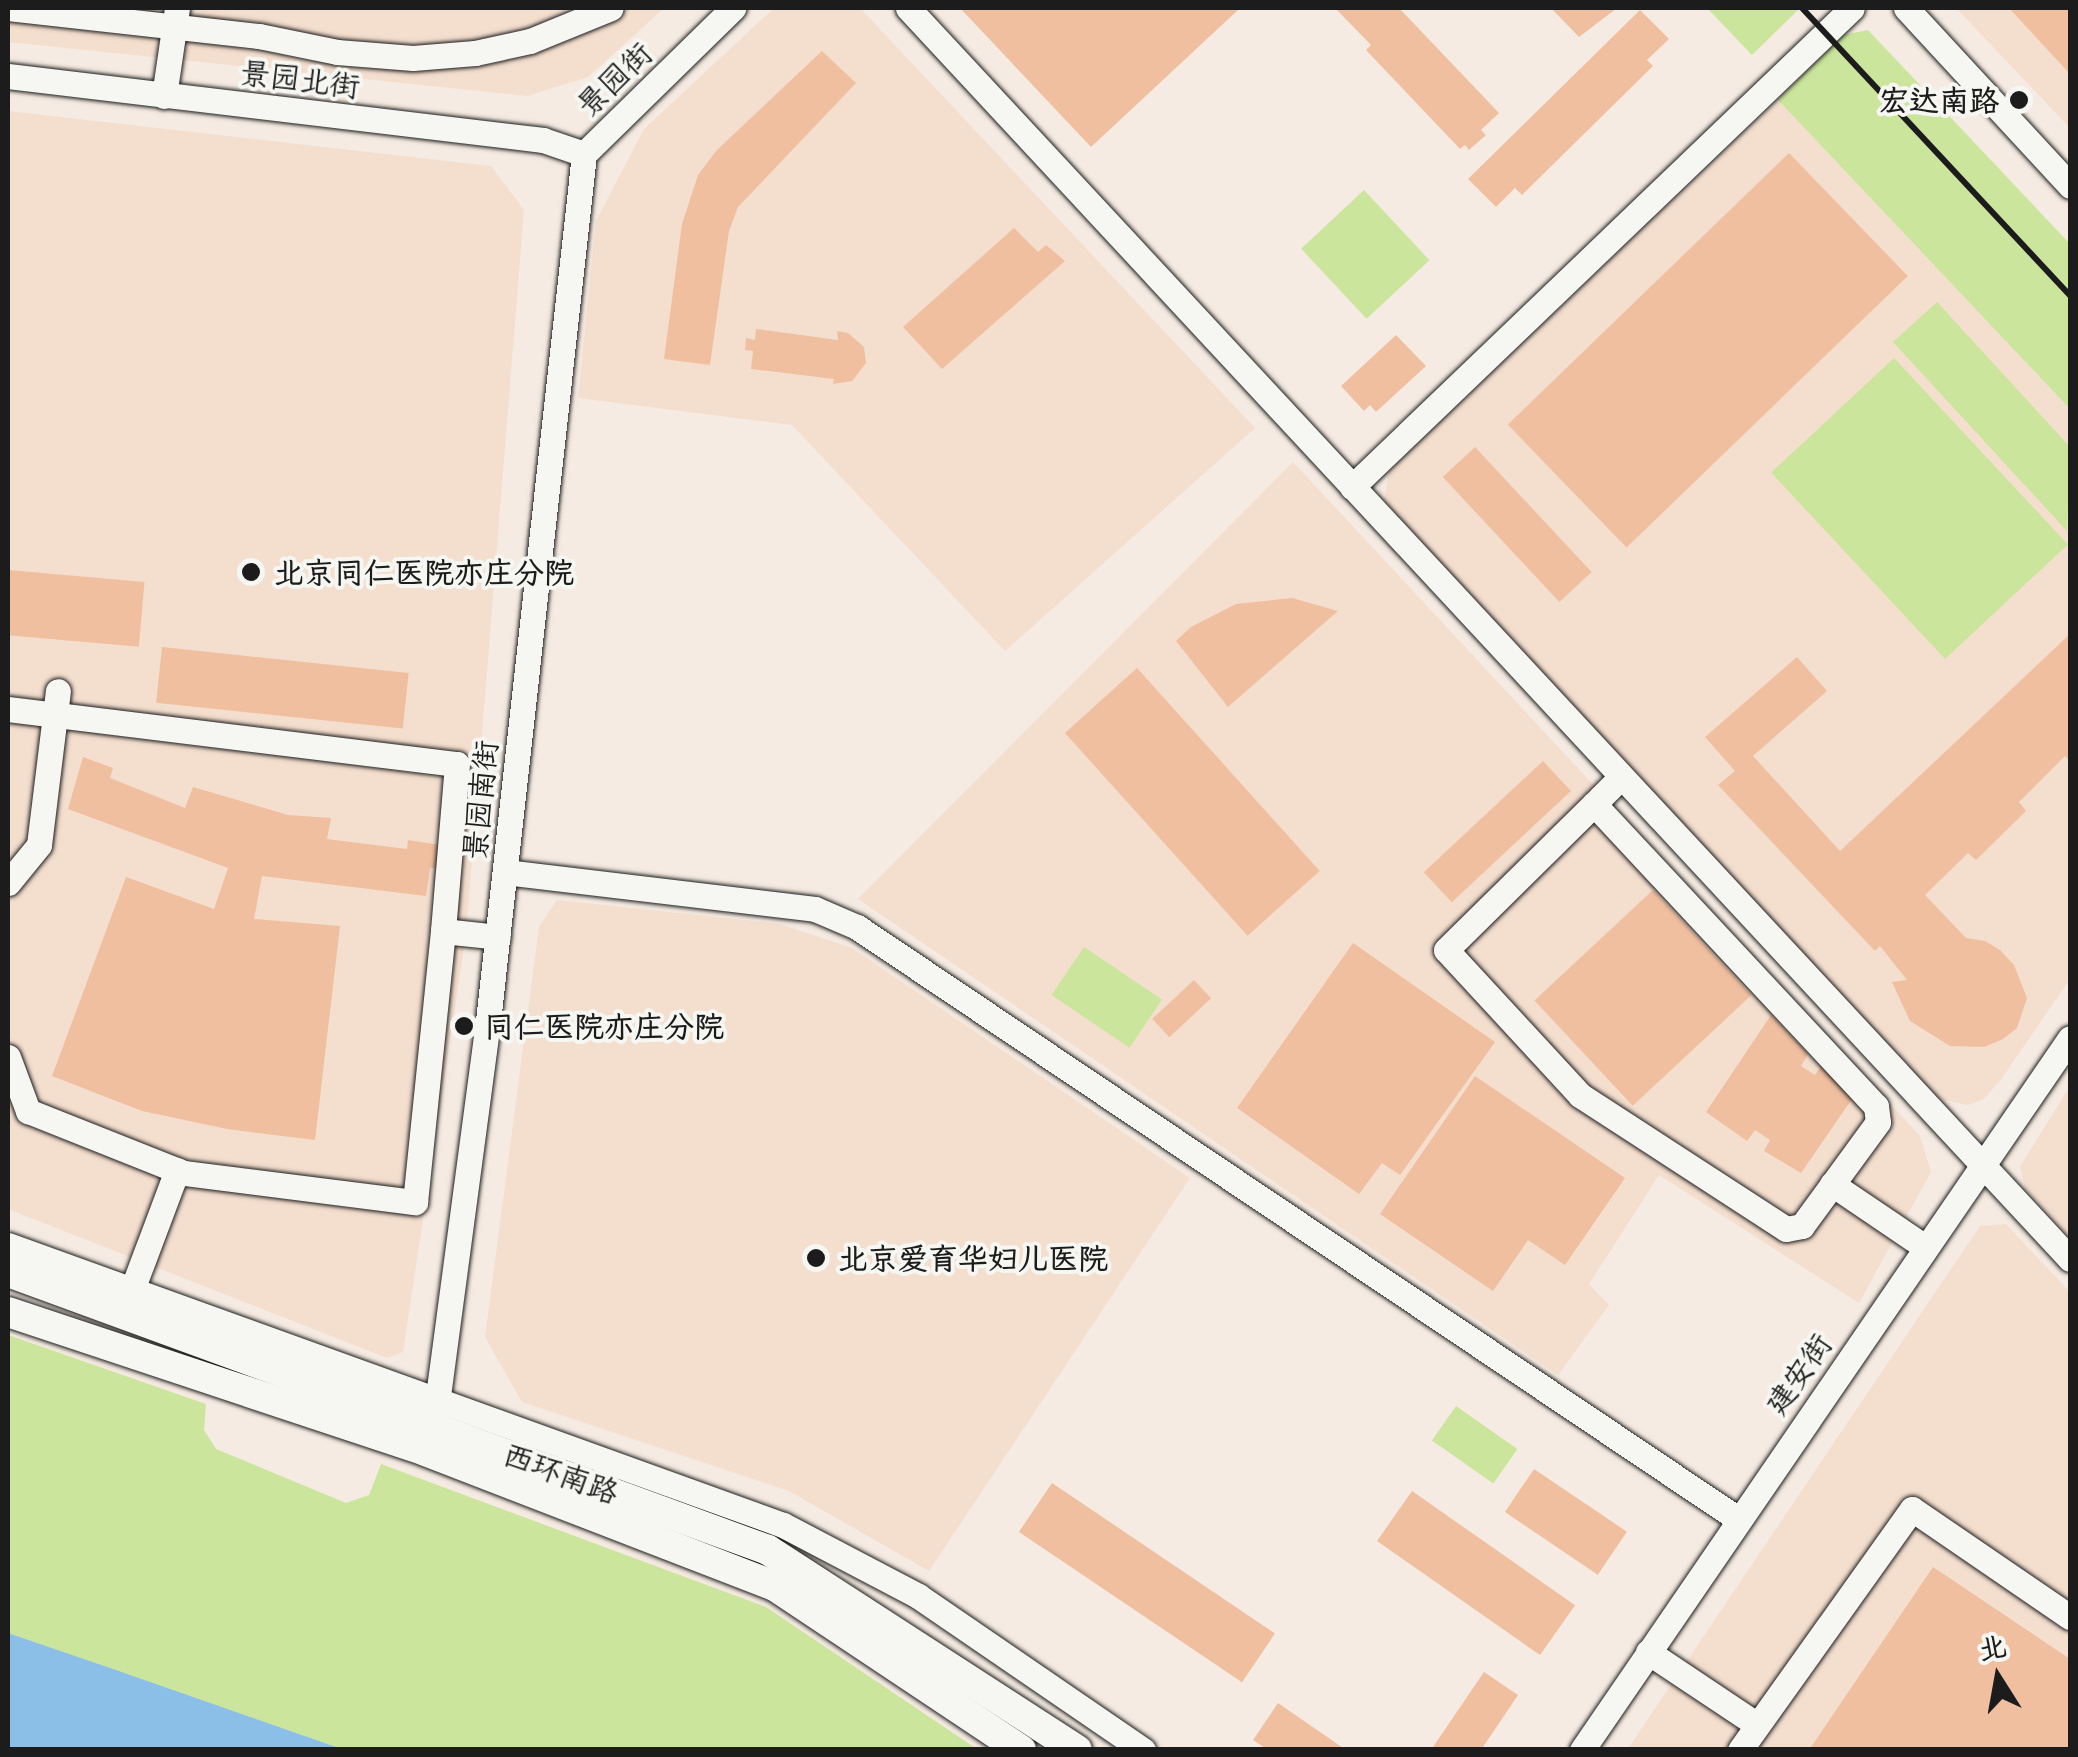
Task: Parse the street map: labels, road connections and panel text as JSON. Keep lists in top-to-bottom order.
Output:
{
  "streets": {
    "main road": ["西环南路"],
    "street": [
      "景园北街",
      "景园街",
      "景园南街",
      "建安街"
    ]
  },
  "crossings": [
    ["景园北街", "景园街"],
    ["景园北街", "景园南街"],
    ["景园街", "景园南街"],
    ["景园南街", "西环南路"]
  ],
  "places": [
    "宏达南路",
    "北京同仁医院亦庄分院",
    "同仁医院亦庄分院",
    "北京爱育华妇儿医院"
  ],
  "north": "top"
}
